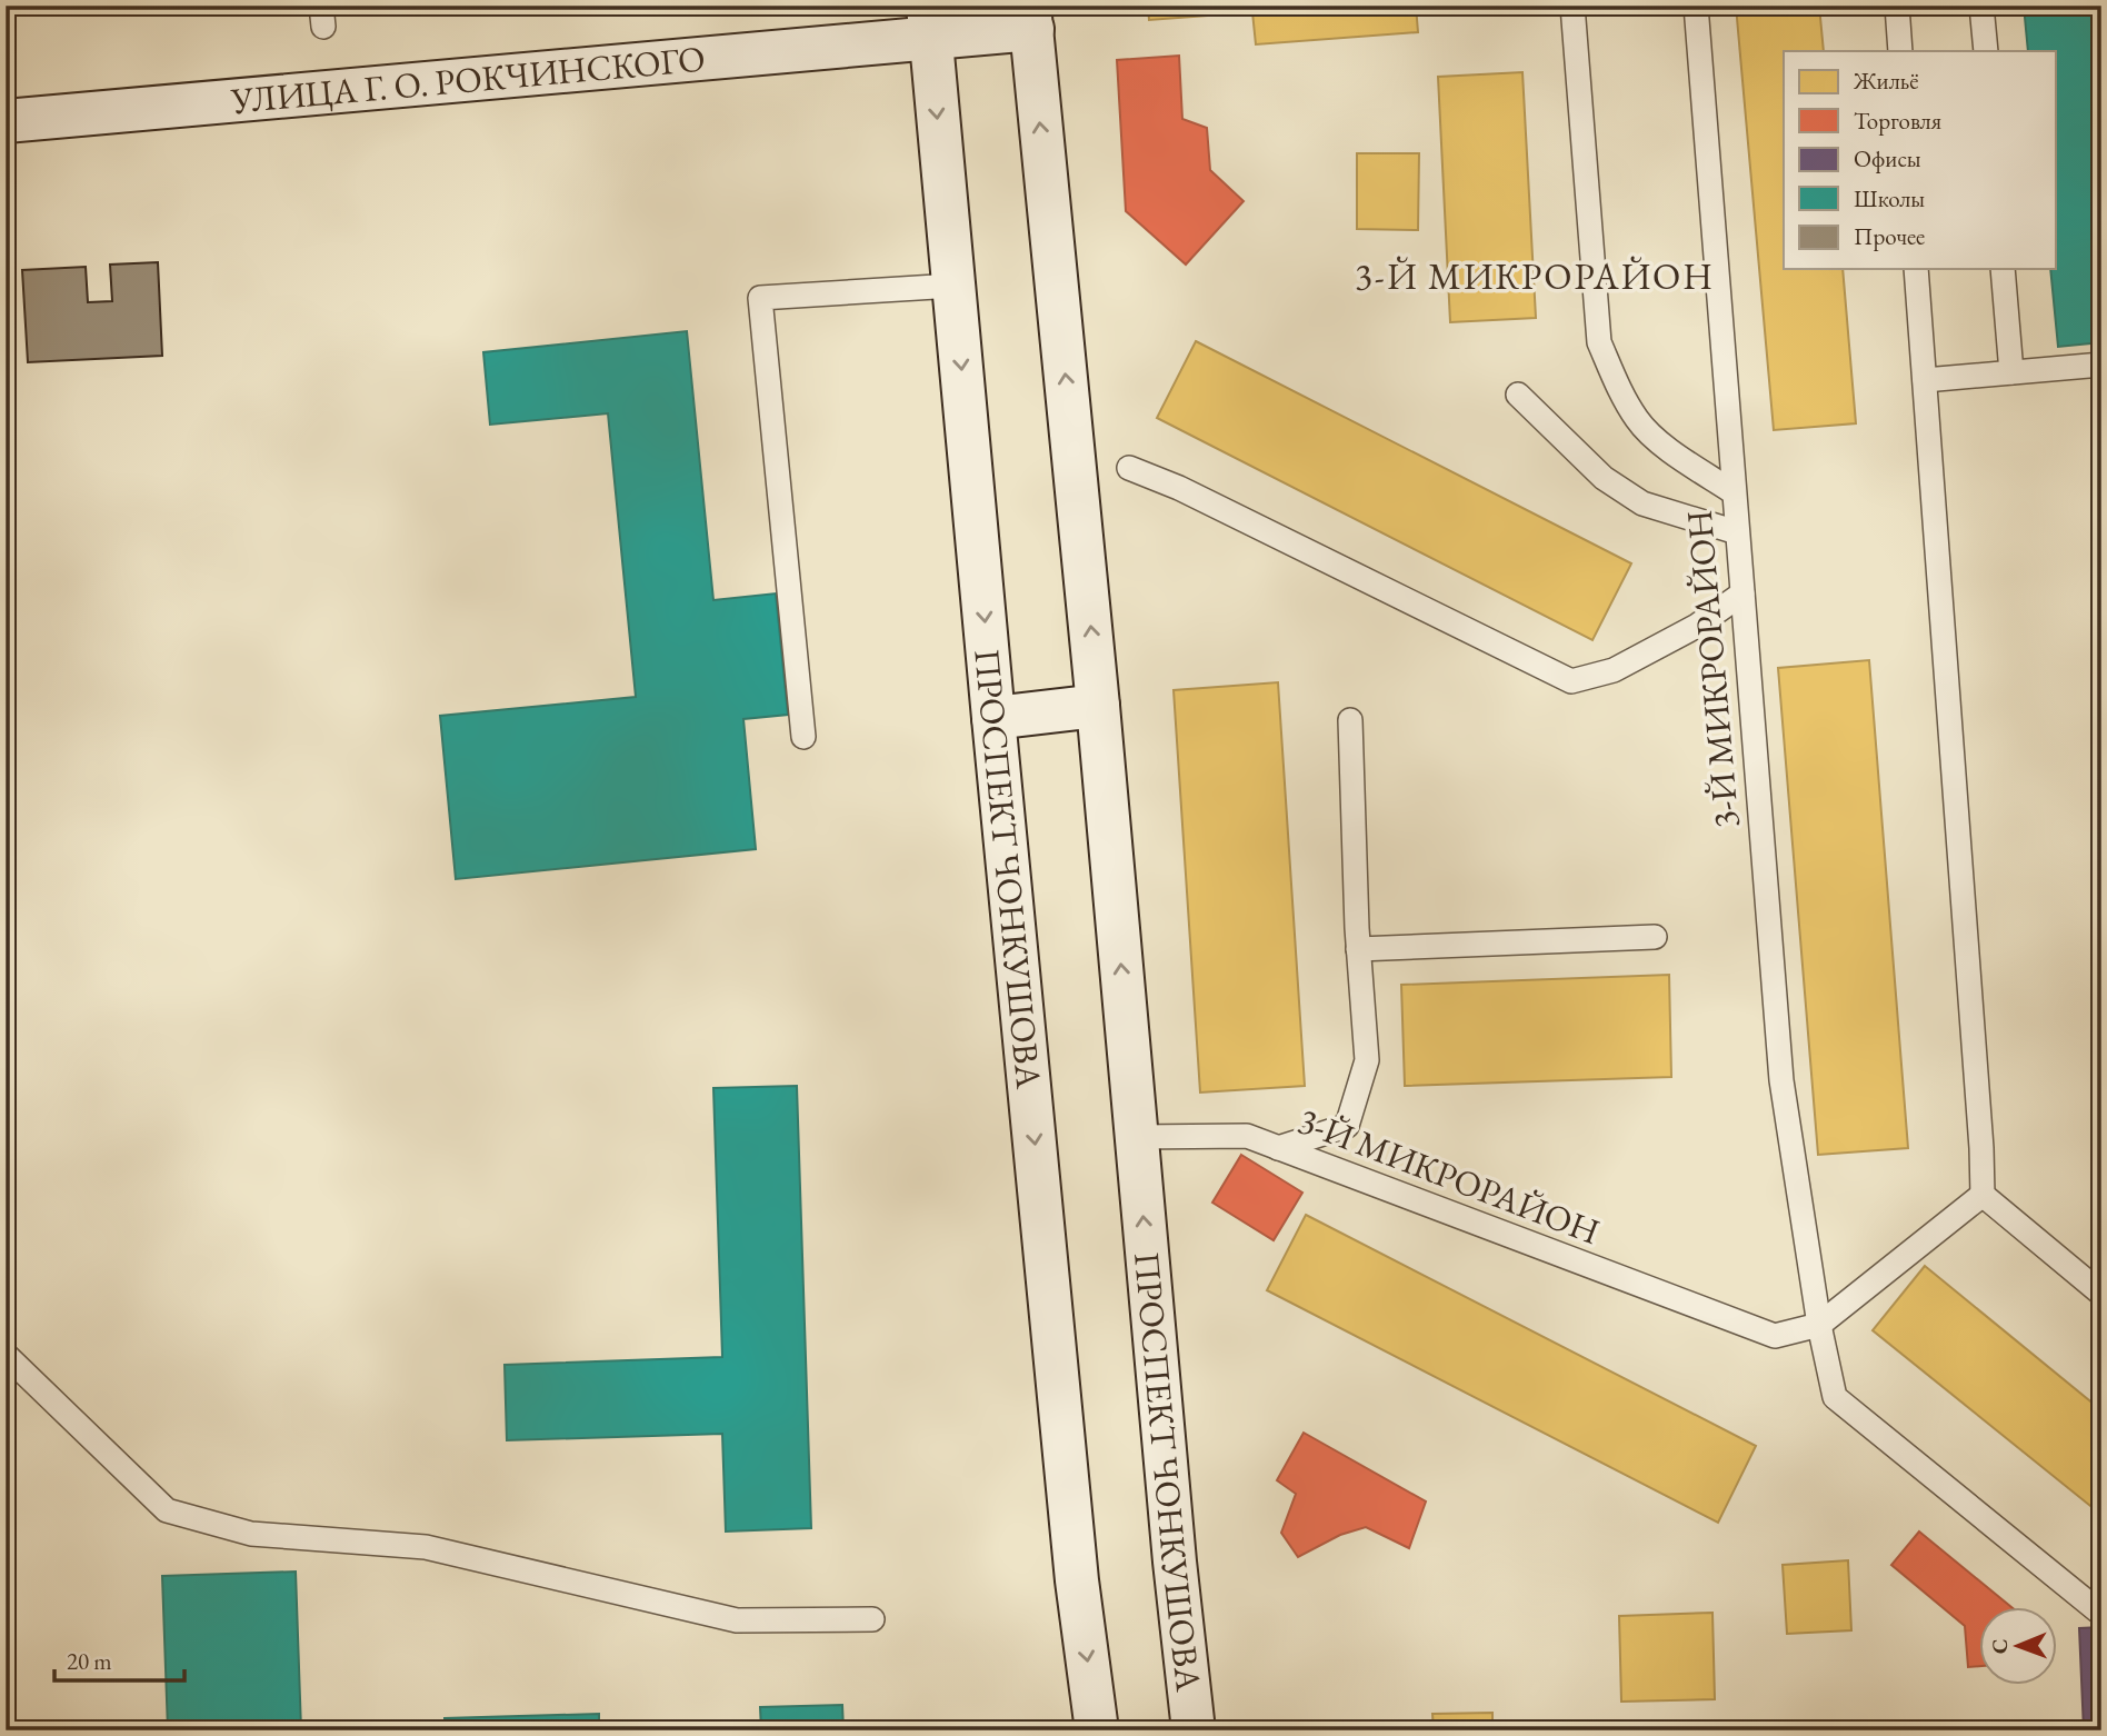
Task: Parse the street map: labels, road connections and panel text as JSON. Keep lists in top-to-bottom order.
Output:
{
  "streets": {
    "main road": ["УЛИЦА Г. О. РОКЧИНСКОГО", "ПРОСПЕКТ ЧОНКУШОВА"],
    "lane": ["3-Й МИКРОРАЙОН"]
  },
  "crossings": [
    ["УЛИЦА Г. О. РОКЧИНСКОГО", "ПРОСПЕКТ ЧОНКУШОВА"],
    ["3-Й МИКРОРАЙОН", "ПРОСПЕКТ ЧОНКУШОВА"]
  ],
  "districts": ["3-Й МИКРОРАЙОН"],
  "legend": [
    "Жильё",
    "Торговля",
    "Офисы",
    "Школы",
    "Прочее"
  ],
  "scale_bar": "20 m",
  "north": "left"
}
